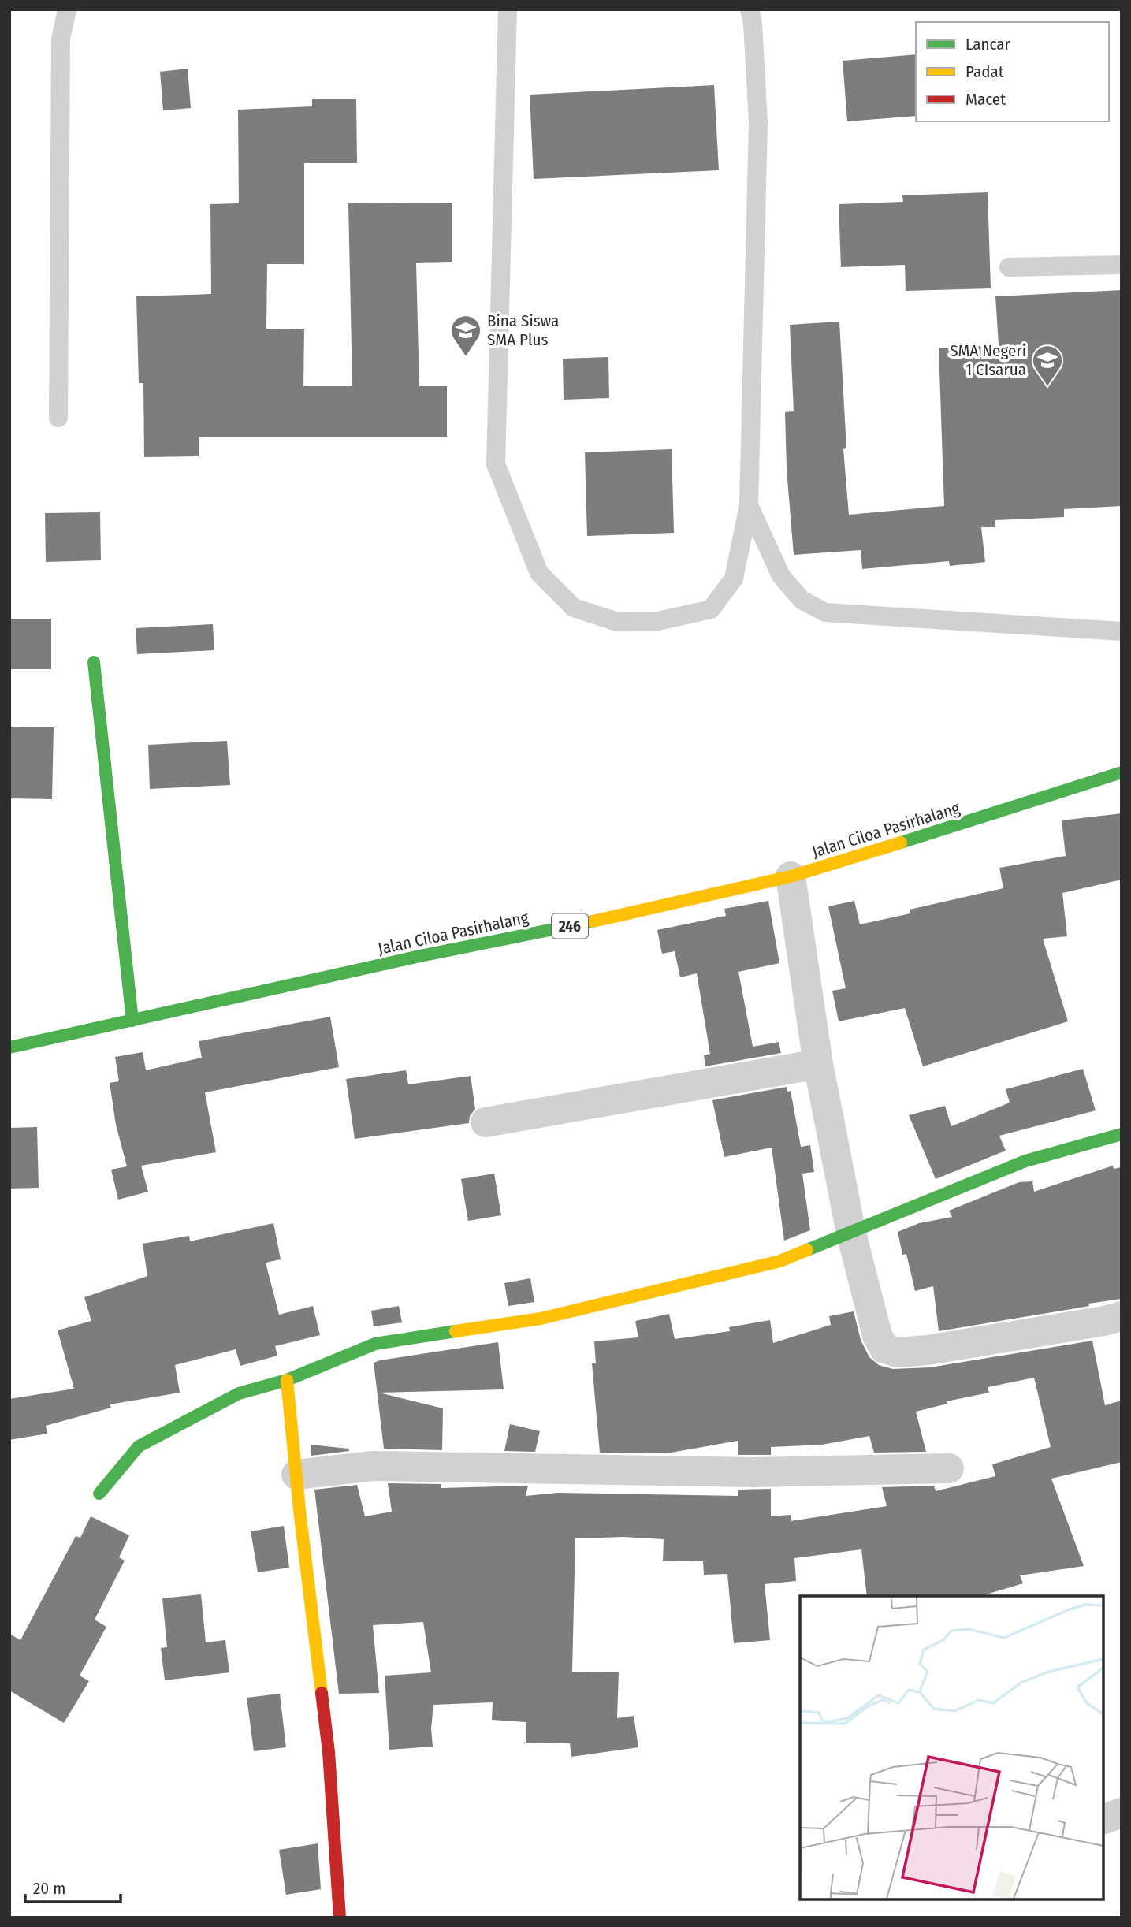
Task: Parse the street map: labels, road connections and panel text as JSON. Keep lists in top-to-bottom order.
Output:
{
  "streets": {
    "street": ["Jalan Ciloa Pasirhalang", "246"]
  },
  "places": {
    "school or university": ["Bina Siswa SMA Plus", "SMA Negeri 1 CIsarua"]
  },
  "legend": ["Lancar", "Padat", "Macet"],
  "scale_bar": "20 m"
}
